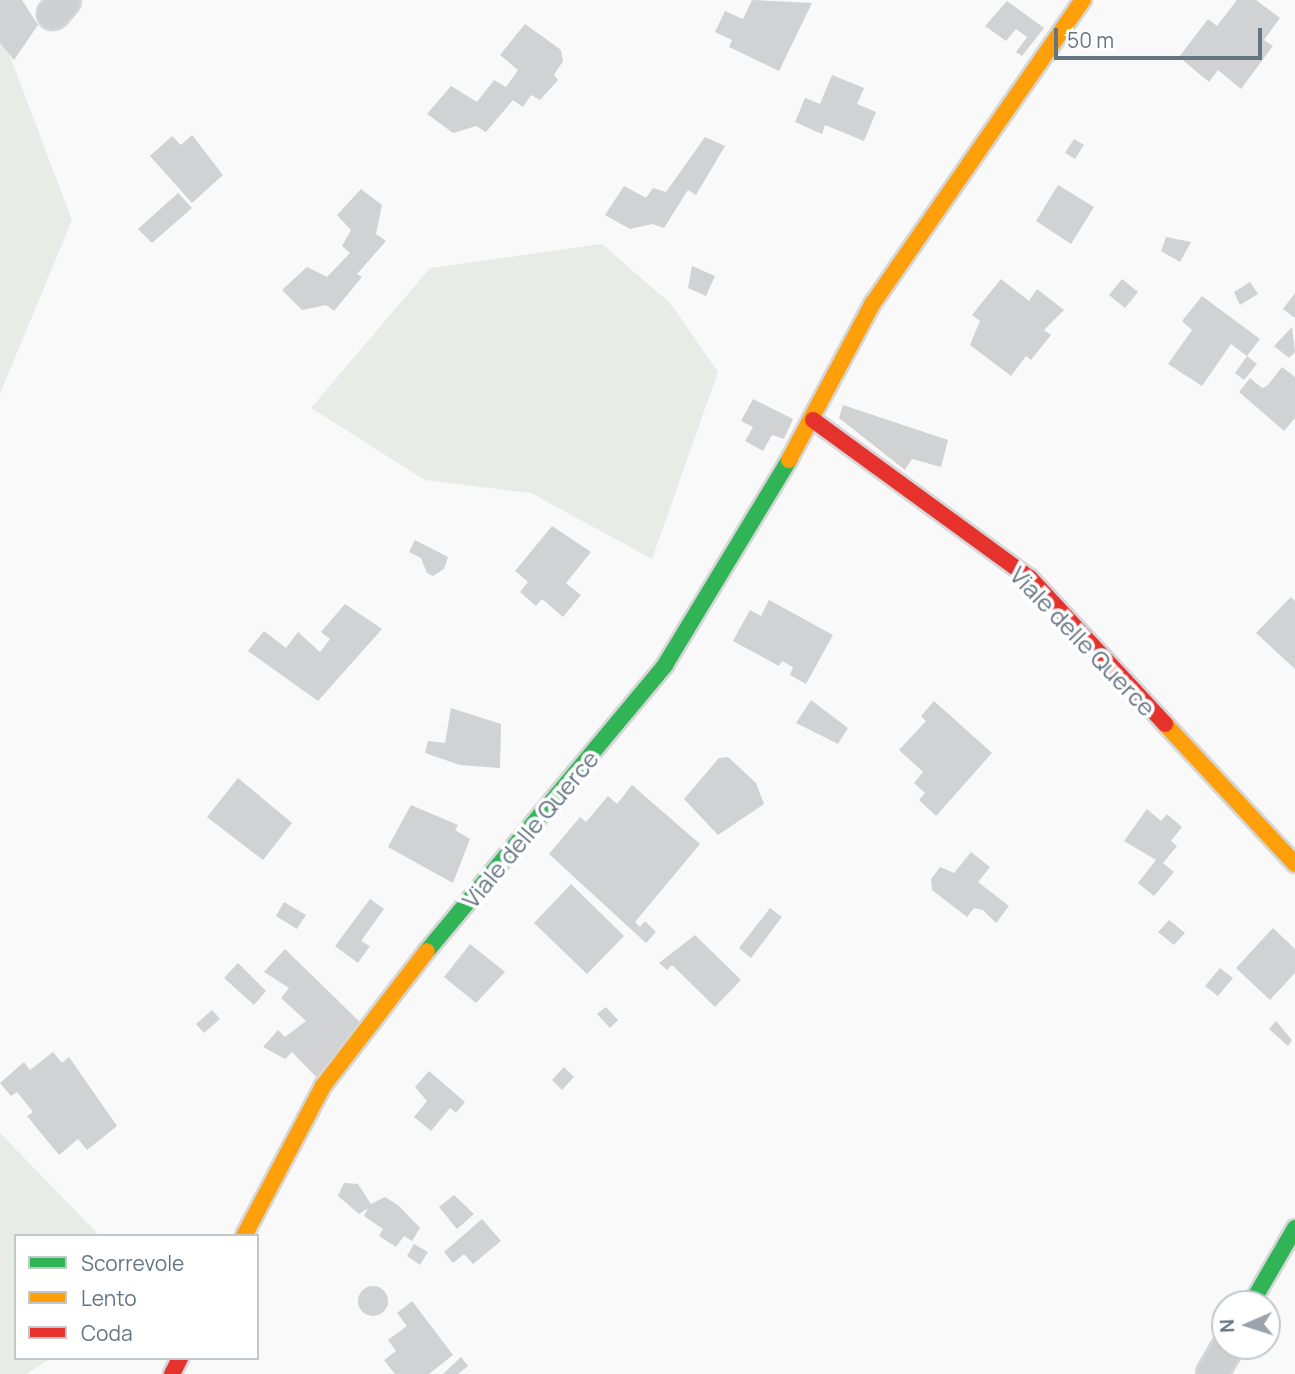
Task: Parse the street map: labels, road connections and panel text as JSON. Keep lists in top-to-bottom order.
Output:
{
  "streets": {
    "street": ["Viale delle Querce"]
  },
  "legend": ["Scorrevole", "Lento", "Coda"],
  "scale_bar": "50 m",
  "north": "left"
}
